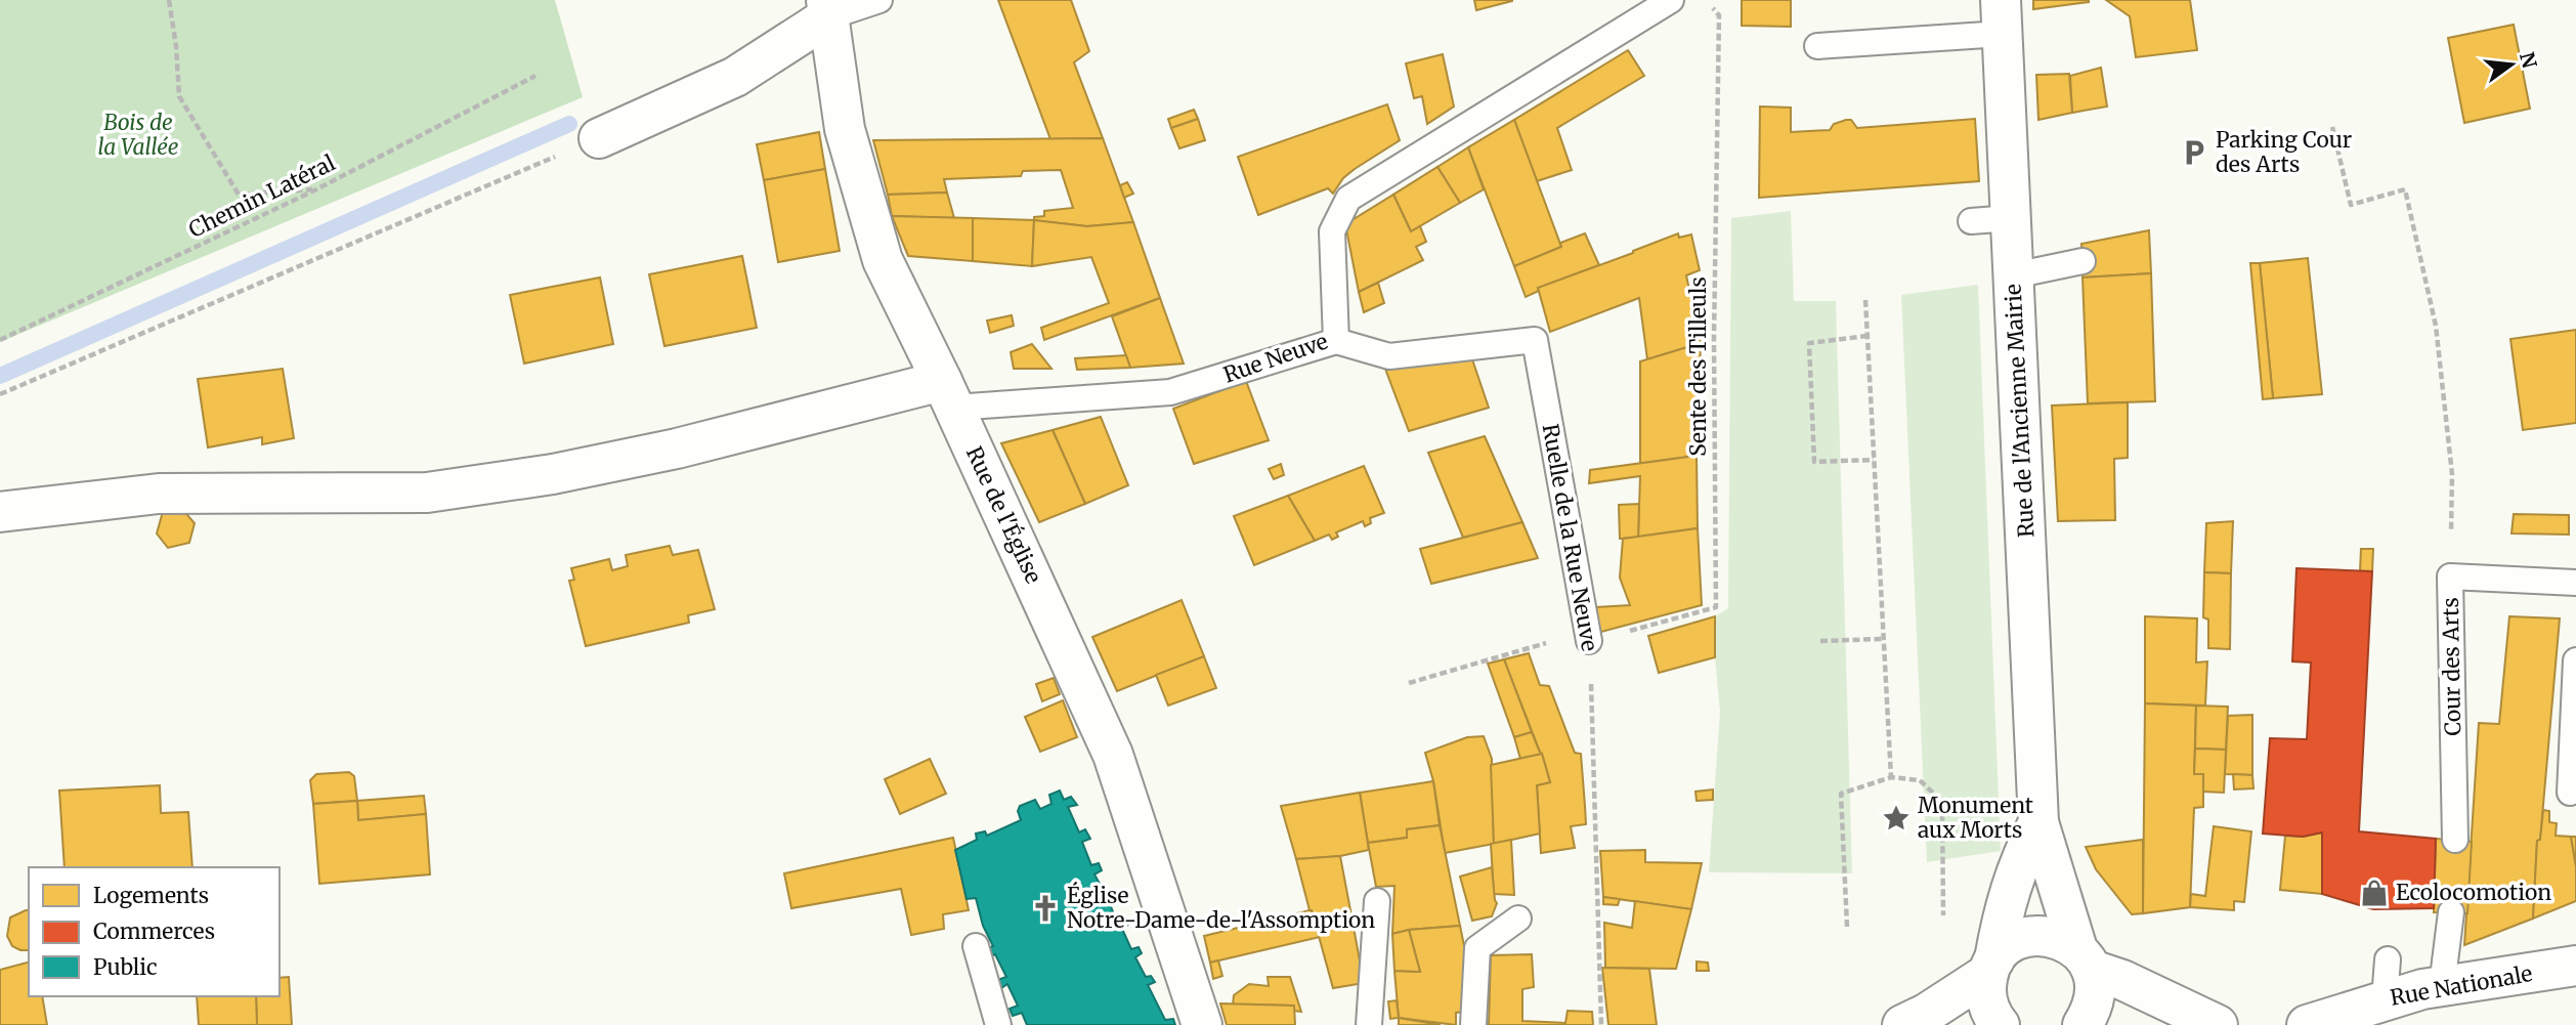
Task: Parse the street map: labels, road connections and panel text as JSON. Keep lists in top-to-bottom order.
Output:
{
  "streets": {
    "street": ["Rue de l'Ancienne Mairie", "Rue de l'Église", "Rue Nationale"],
    "lane": ["Rue Neuve", "Ruelle de la Rue Neuve", "Cour des Arts"],
    "path": ["Chemin Latéral", "Sente des Tilleuls"]
  },
  "crossings": [
    ["Rue Neuve", "Rue de l'Église"],
    ["Rue Neuve", "Ruelle de la Rue Neuve"],
    ["Sente des Tilleuls", "Ruelle de la Rue Neuve"]
  ],
  "parks": ["Bois de la Vallée"],
  "places": {
    "parking": ["Parking Cour des Arts"],
    "place": ["Monument aux Morts"],
    "shop": ["Ecolocomotion"],
    "church": ["Église Notre-Dame-de-l'Assomption"]
  },
  "legend": ["Logements", "Commerces", "Public"],
  "north": "right"
}
